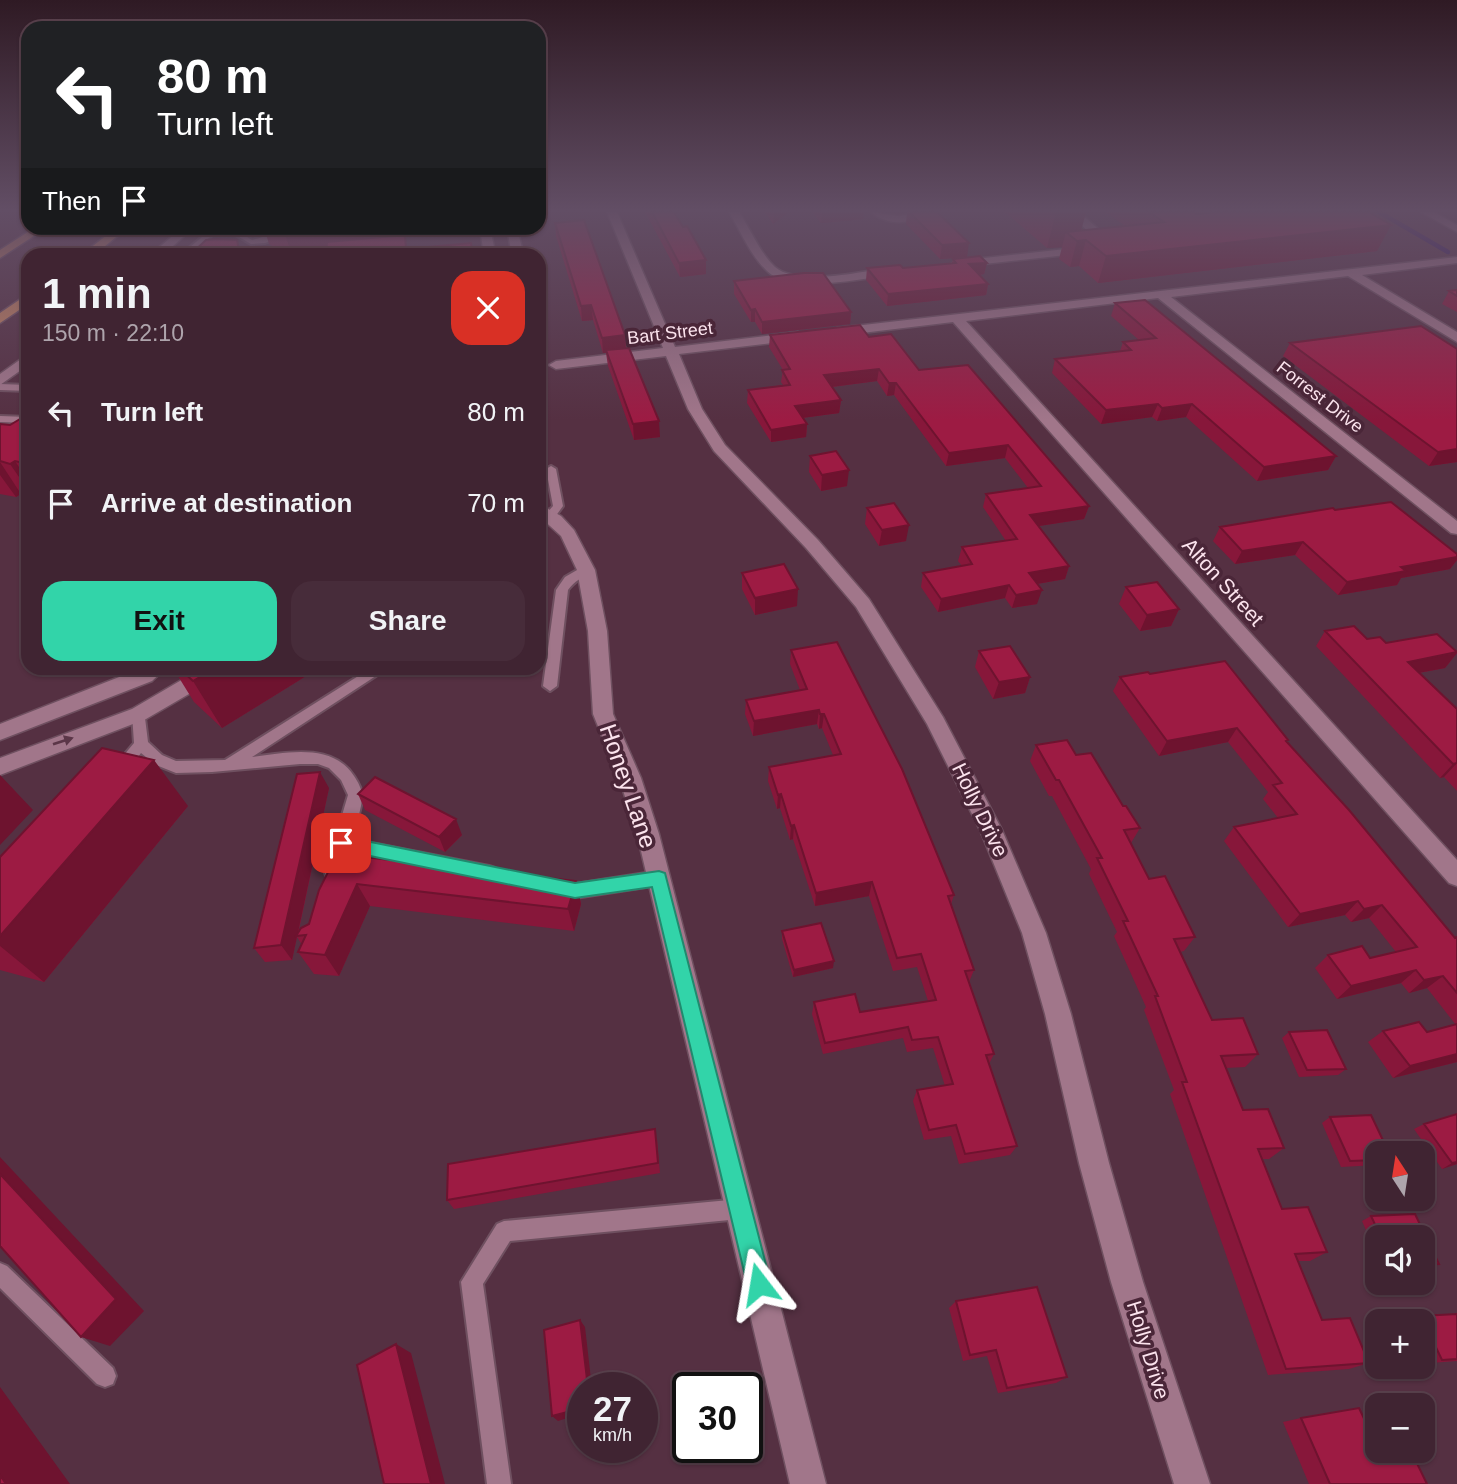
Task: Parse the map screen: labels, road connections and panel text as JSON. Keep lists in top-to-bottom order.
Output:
{
  "streets": {
    "street": [
      "Bart Street",
      "Forrest Drive",
      "Alton Street",
      "Honey Lane",
      "Holly Drive"
    ]
  },
  "crossings": [
    ["Bart Street", "Forrest Drive"],
    ["Bart Street", "Alton Street"],
    ["Bart Street", "Holly Drive"]
  ],
  "north": "top",
  "page": {
    "turn": ["80 m", "Turn left"],
    "then": "Then",
    "heading": ["1 min", "150 m · 22:10"],
    "list": [
      {
        "name": "Turn left",
        "value": "80 m"
      },
      {
        "name": "Arrive at destination",
        "value": "70 m"
      }
    ],
    "buttons": ["Exit", "Share"],
    "map_buttons": ["+", "−"],
    "speed": "27 km/h",
    "limit": "30"
  }
}
